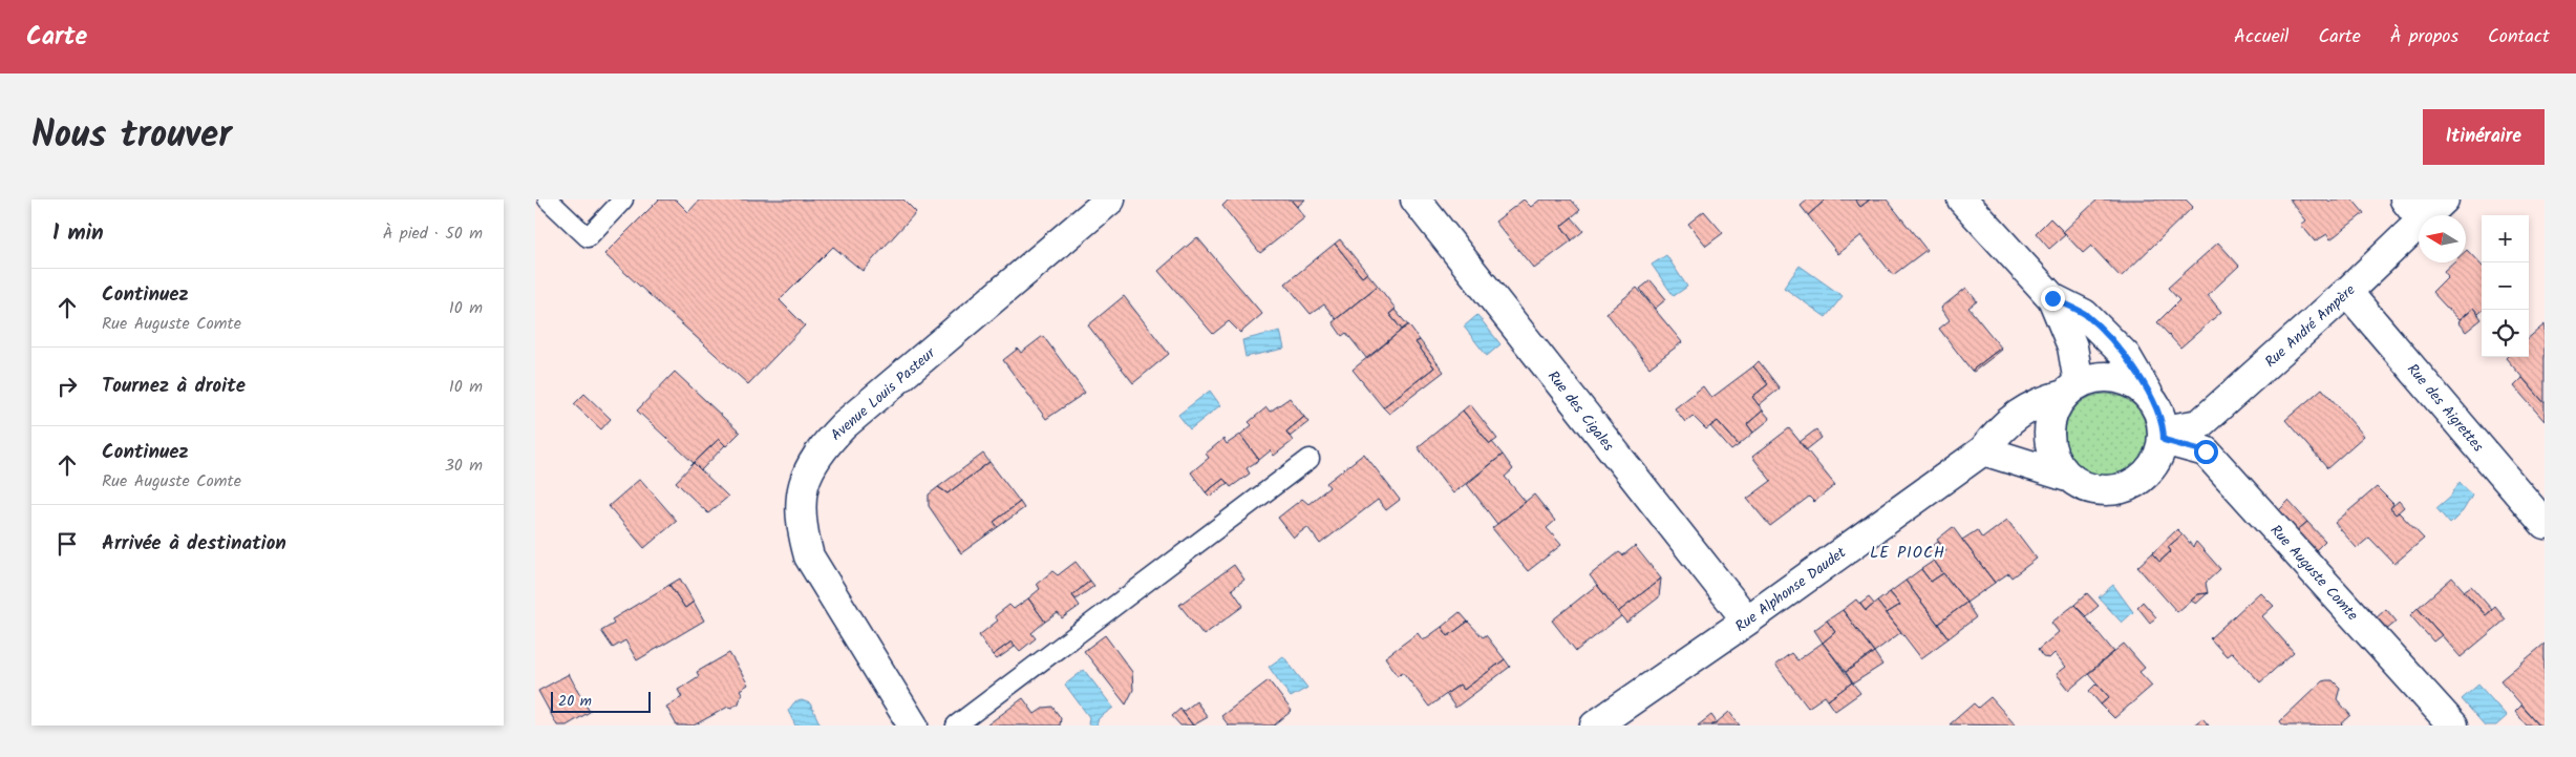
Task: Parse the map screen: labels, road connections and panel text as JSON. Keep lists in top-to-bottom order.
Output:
{
  "streets": {
    "street": [
      "Rue André Ampère",
      "Avenue Louis Pasteur",
      "Rue des Aigrettes",
      "Rue des Cigales",
      "Rue Auguste Comte",
      "Rue Alphonse Daudet"
    ]
  },
  "crossings": [
    ["Rue André Ampère", "Rue des Aigrettes"],
    ["Rue André Ampère", "Rue Auguste Comte"],
    ["Rue André Ampère", "Rue Alphonse Daudet"],
    ["Rue des Cigales", "Rue Alphonse Daudet"],
    ["Rue Auguste Comte", "Rue Alphonse Daudet"]
  ],
  "districts": ["LE PIOCH"],
  "scale_bar": "20 m",
  "north": "left",
  "page": {
    "header": "Carte",
    "nav": [
      "Accueil",
      "Carte",
      "À propos",
      "Contact"
    ],
    "title": "Nous trouver",
    "buttons": "Itinéraire",
    "heading": ["1 min", "À pied · 50 m"],
    "map_buttons": ["+", "−"],
    "list": [
      ["Continuez", "Rue Auguste Comte", "10 m"],
      ["Tournez à droite", "10 m"],
      ["Continuez", "Rue Auguste Comte", "30 m"],
      "Arrivée à destination"
    ],
    "scale": "20 m"
  }
}
